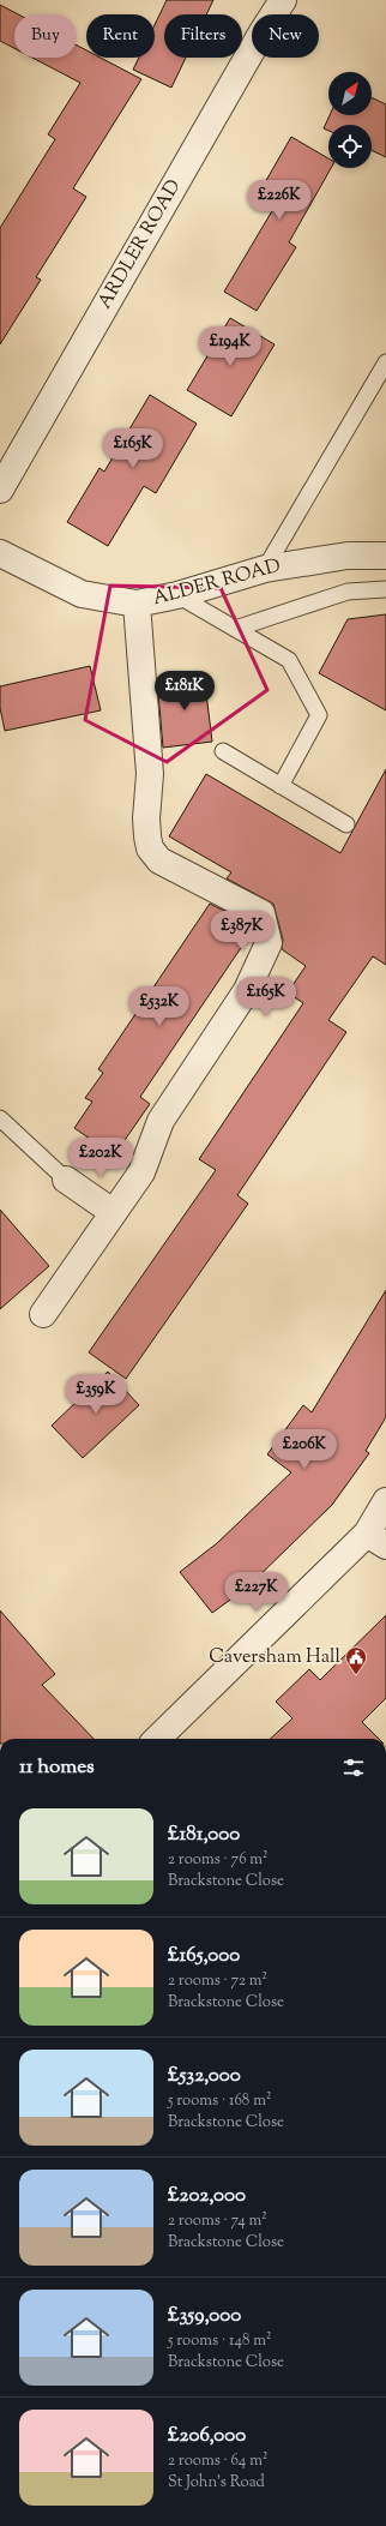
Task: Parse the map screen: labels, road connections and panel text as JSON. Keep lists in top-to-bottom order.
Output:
{
  "streets": {
    "street": ["ARDLER ROAD", "ALDER ROAD"]
  },
  "places": {
    "public building": ["Caversham Hall"]
  },
  "north": "top right",
  "page": {
    "chip": [
      "Buy",
      "Rent",
      "Filters",
      "New"
    ],
    "price": [
      "£226K",
      "£194K",
      "£165K",
      "£181K",
      "£387K",
      "£165K",
      "£532K",
      "£202K",
      "£359K",
      "£206K",
      "£227K"
    ],
    "heading": "11 homes",
    "list": [
      {
        "name": "£181,000",
        "note": "2 rooms · 76 m² · Brackstone Close"
      },
      {
        "name": "£165,000",
        "note": "2 rooms · 72 m² · Brackstone Close"
      },
      {
        "name": "£532,000",
        "note": "5 rooms · 168 m² · Brackstone Close"
      },
      {
        "name": "£202,000",
        "note": "2 rooms · 74 m² · Brackstone Close"
      },
      {
        "name": "£359,000",
        "note": "5 rooms · 148 m² · Brackstone Close"
      },
      {
        "name": "£206,000",
        "note": "2 rooms · 64 m² · St John's Road"
      }
    ]
  }
}
